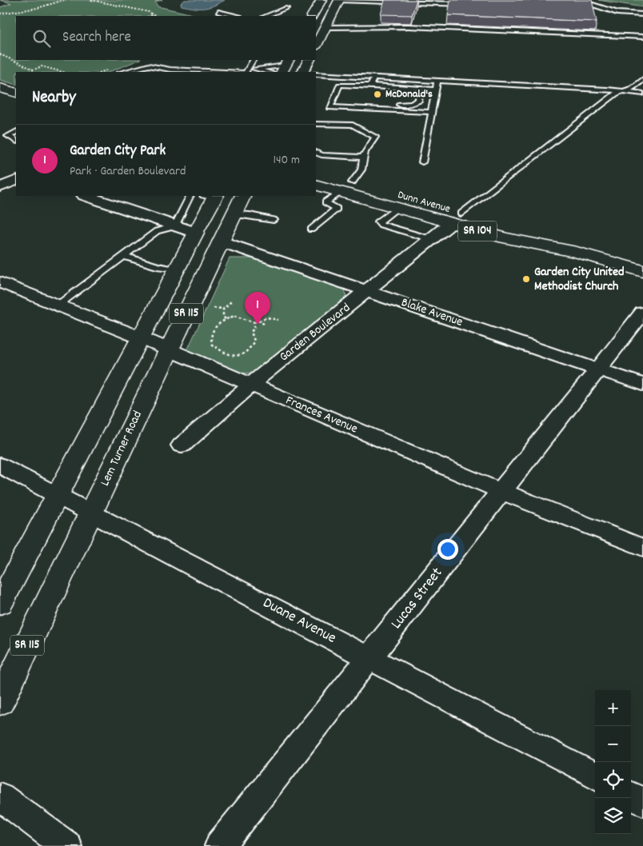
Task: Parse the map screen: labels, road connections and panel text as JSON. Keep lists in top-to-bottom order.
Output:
{
  "streets": {
    "main road": [
      "Dunn Avenue",
      "SR 104",
      "SR 115",
      "Lem Turner Road"
    ],
    "street": [
      "Blake Avenue",
      "Garden Boulevard",
      "Frances Avenue",
      "Lucas Street",
      "Duane Avenue"
    ]
  },
  "crossings": [
    ["Dunn Avenue", "Garden Boulevard"],
    ["Blake Avenue", "Garden Boulevard"],
    ["Blake Avenue", "Lem Turner Road"],
    ["Blake Avenue", "Lucas Street"],
    ["SR 115", "Frances Avenue"],
    ["SR 115", "Duane Avenue"],
    ["Garden Boulevard", "Frances Avenue"],
    ["Frances Avenue", "Lem Turner Road"],
    ["Frances Avenue", "Lucas Street"],
    ["Lem Turner Road", "Duane Avenue"],
    ["Lucas Street", "Duane Avenue"]
  ],
  "places": ["McDonald's", "Garden City United Methodist Church"],
  "page": {
    "search": "Search here",
    "heading": "Nearby",
    "list": [
      {
        "mark": "1",
        "name": "Garden City Park",
        "note": "Park · Garden Boulevard",
        "value": "140 m"
      }
    ],
    "pins": "1",
    "map_buttons": ["+", "−"]
  }
}
